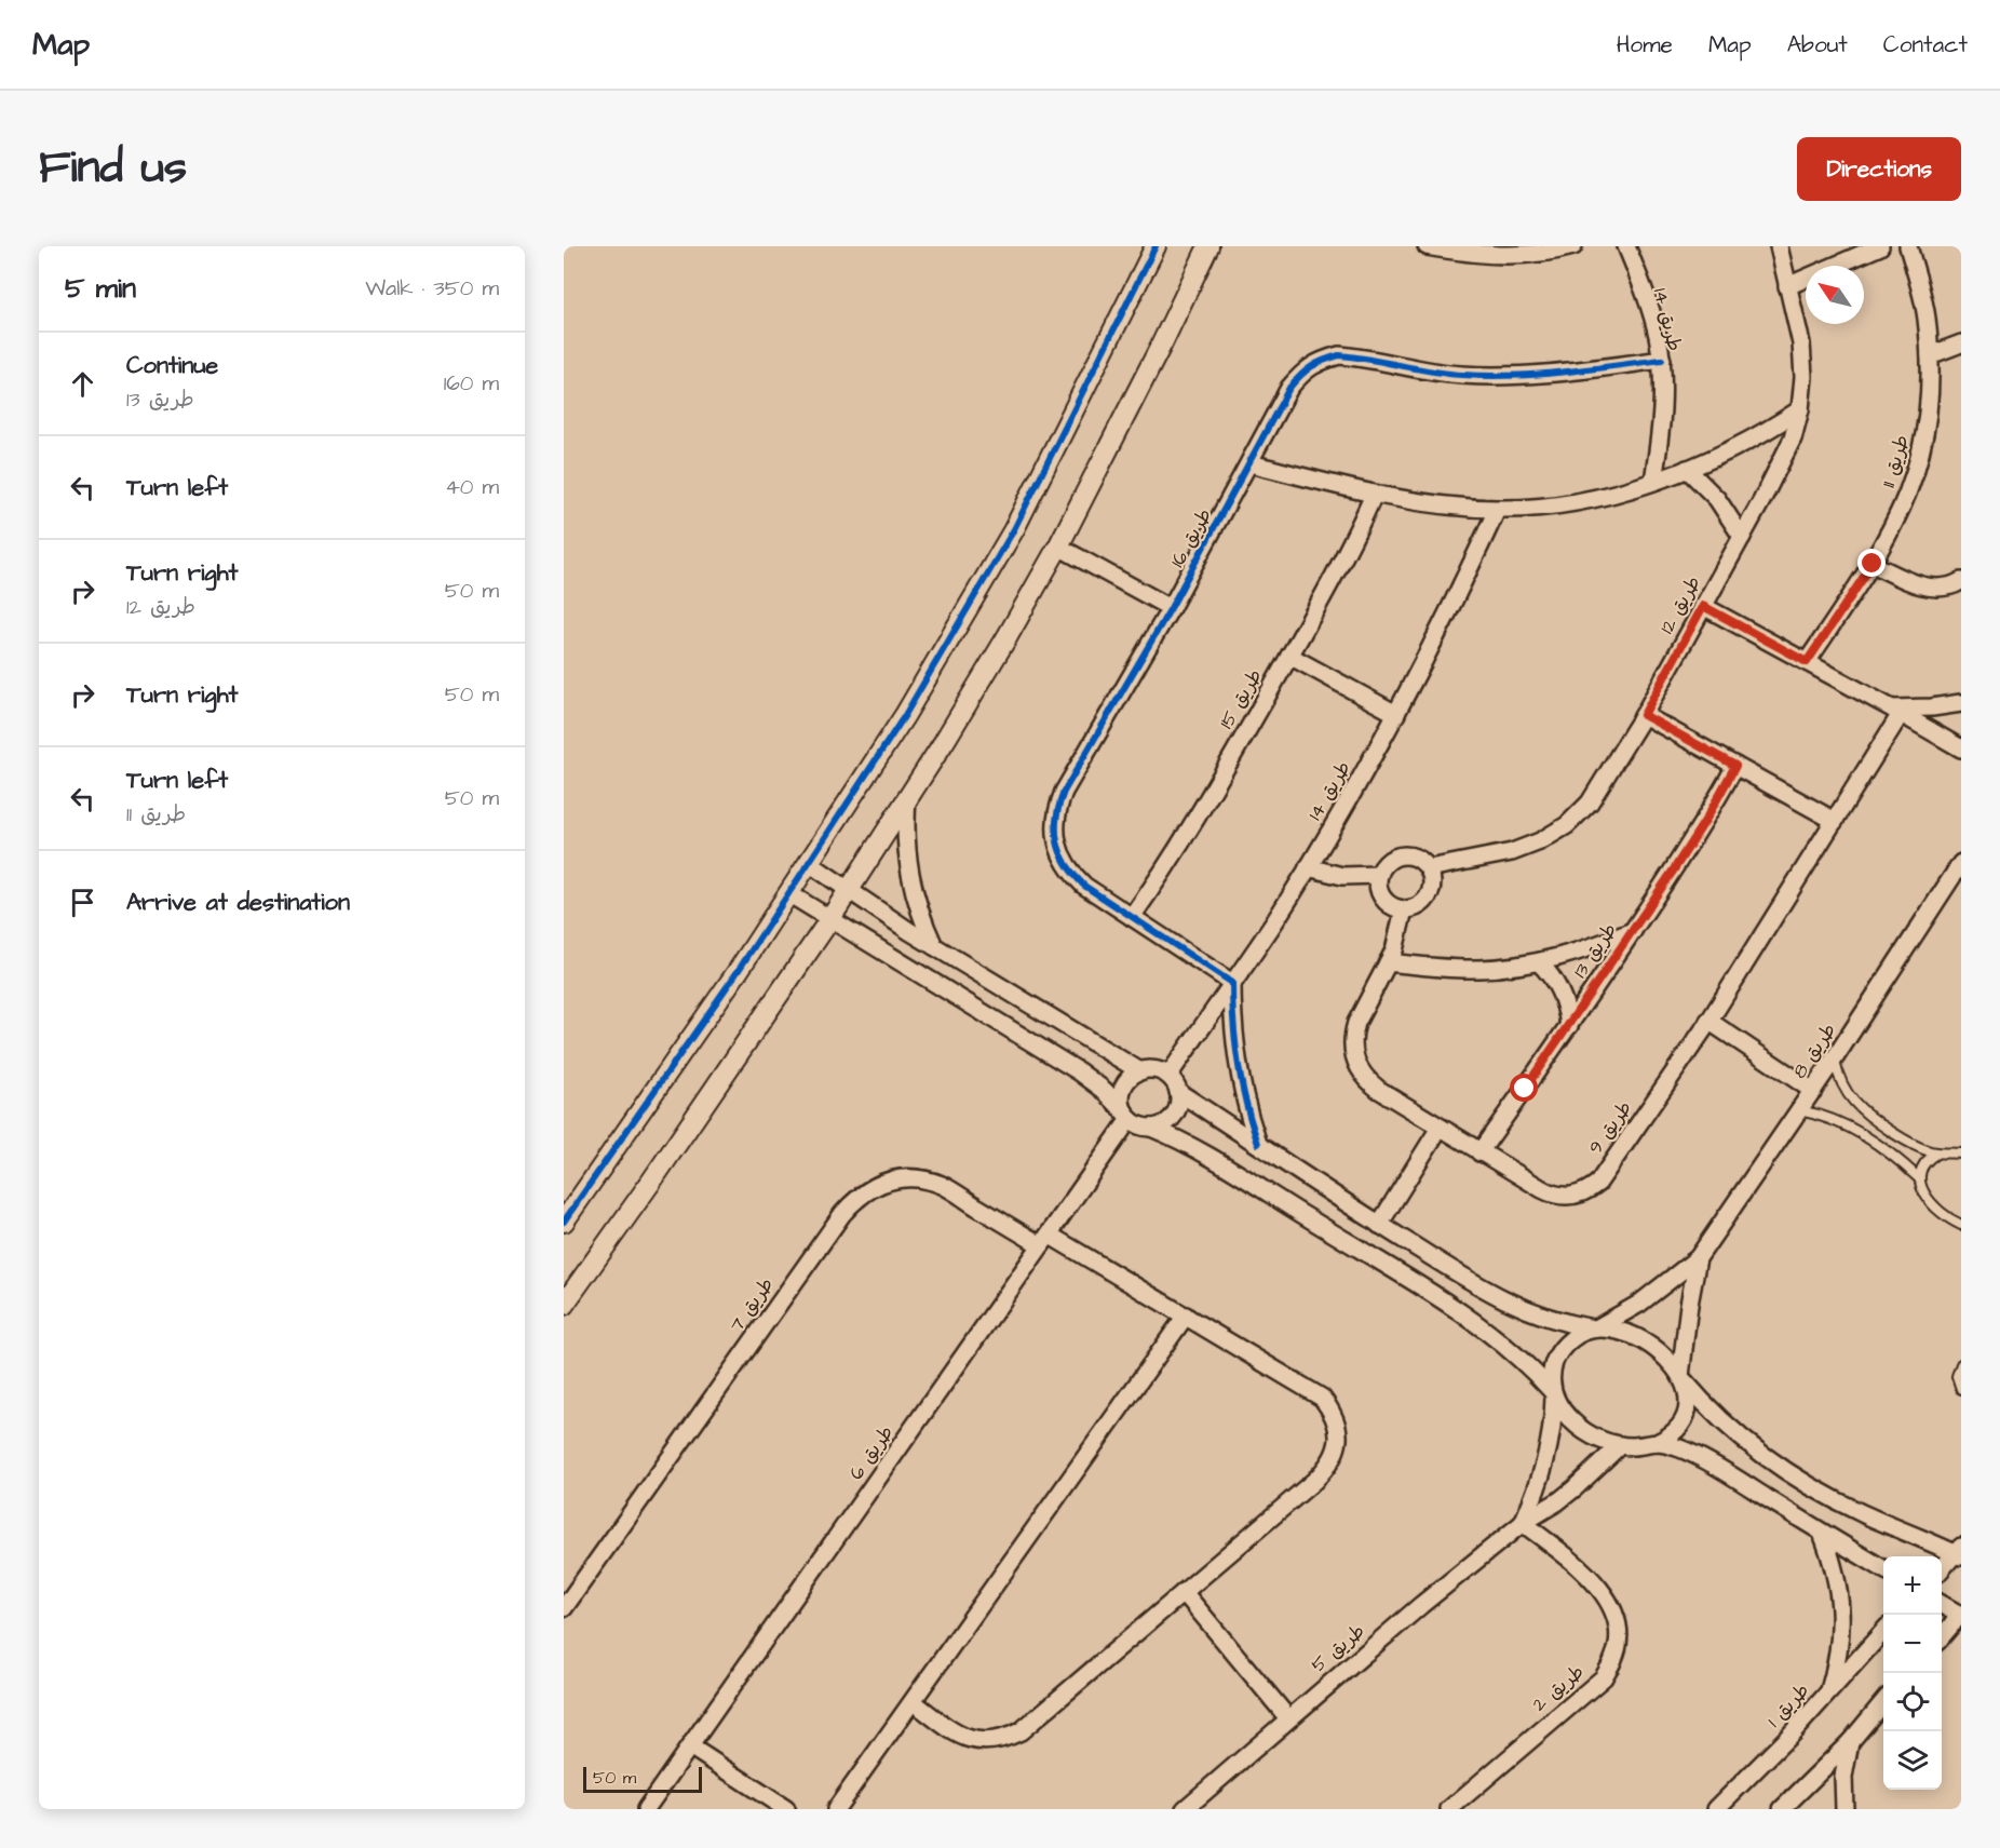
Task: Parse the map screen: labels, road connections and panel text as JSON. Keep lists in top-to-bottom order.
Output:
{
  "streets": {
    "street": [
      "طريق 14",
      "طريق 11",
      "طريق 16",
      "طريق 12",
      "طريق 15",
      "طريق 13",
      "طريق 8",
      "طريق 9",
      "طريق 7",
      "طريق 6",
      "طريق 5",
      "طريق 2",
      "طريق 1"
    ]
  },
  "crossings": [
    ["طريق 14", "طريق 16"],
    ["طريق 14", "طريق 6"],
    ["طريق 16", "طريق 15"],
    ["طريق 12", "طريق 9"],
    ["طريق 13", "طريق 9"],
    ["طريق 8", "طريق 5"],
    ["طريق 7", "طريق 6"],
    ["طريق 5", "طريق 2"]
  ],
  "scale_bar": "50 m",
  "north": "top left",
  "page": {
    "header": "Map",
    "nav": [
      "Home",
      "Map",
      "About",
      "Contact"
    ],
    "title": "Find us",
    "buttons": "Directions",
    "heading": ["5 min", "Walk · 350 m"],
    "list": [
      ["Continue", "طريق 13", "160 m"],
      ["Turn left", "40 m"],
      ["Turn right", "طريق 12", "50 m"],
      ["Turn right", "50 m"],
      ["Turn left", "طريق 11", "50 m"],
      "Arrive at destination"
    ],
    "map_buttons": ["+", "−"],
    "scale": "50 m"
  }
}
